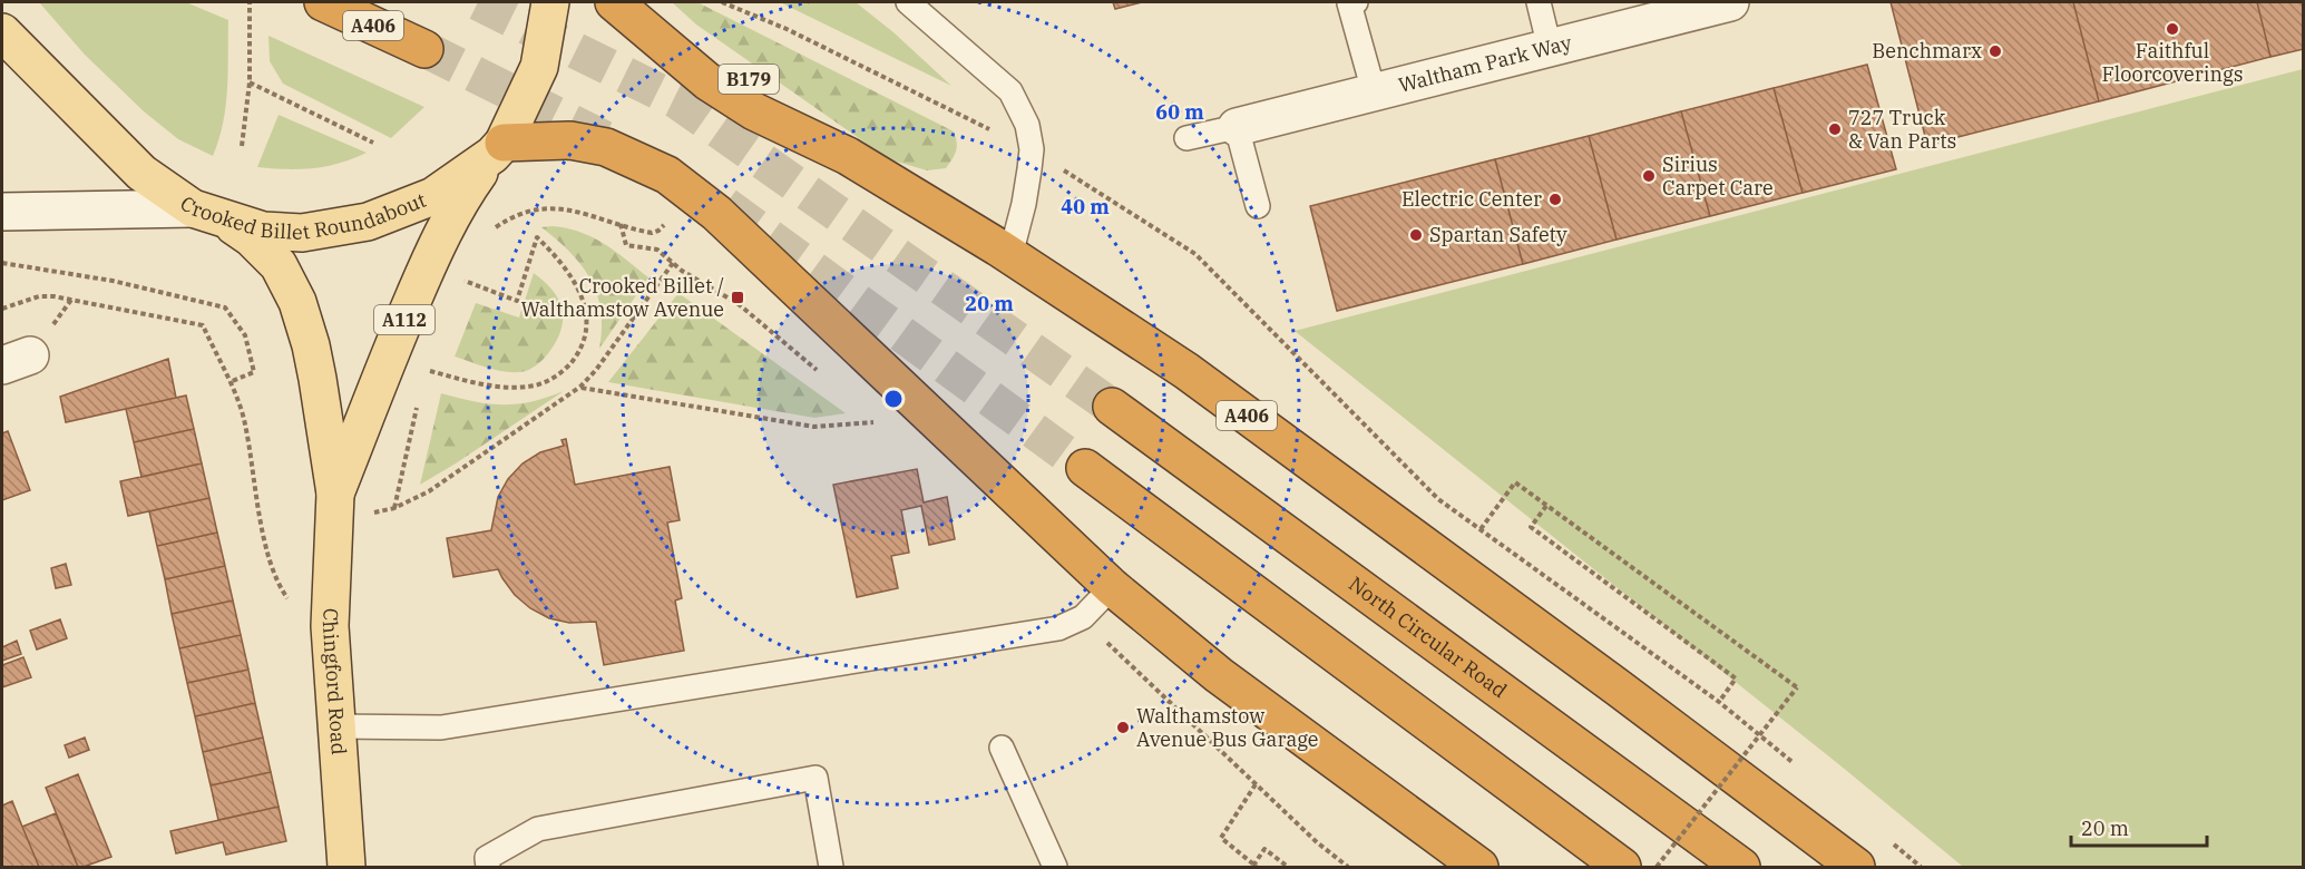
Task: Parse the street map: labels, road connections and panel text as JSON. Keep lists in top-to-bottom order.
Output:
{
  "streets": {
    "highway": ["A406", "B179", "North Circular Road"],
    "main road": ["Crooked Billet Roundabout", "A112", "Chingford Road"],
    "street": ["Waltham Park Way"]
  },
  "crossings": [
    ["A406", "B179"],
    ["Crooked Billet Roundabout", "Chingford Road"]
  ],
  "places": {
    "other": [
      "Faithful Floorcoverings",
      "Benchmarx",
      "727 Truck & Van Parts",
      "Sirius Carpet Care",
      "Electric Center",
      "Spartan Safety",
      "Walthamstow Avenue Bus Garage"
    ],
    "transit": ["Crooked Billet / Walthamstow Avenue"]
  },
  "scale_bar": "20 m",
  "rings": ["60 m", "40 m", "20 m"]
}
